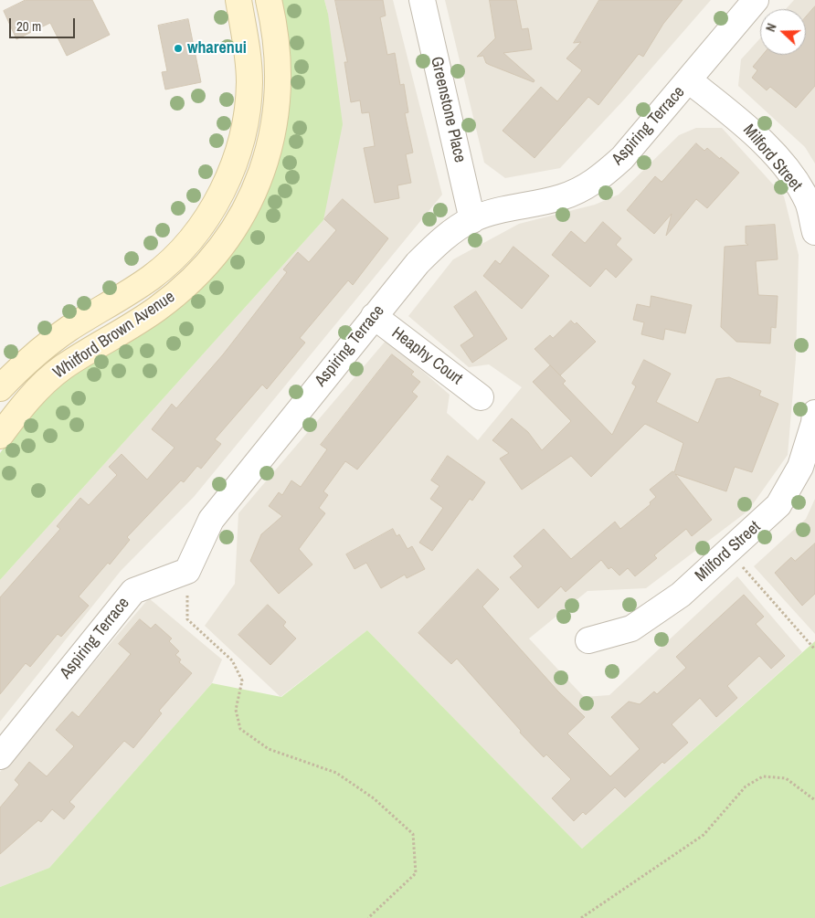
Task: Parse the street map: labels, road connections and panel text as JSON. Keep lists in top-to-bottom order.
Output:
{
  "streets": {
    "main road": ["Whitford Brown Avenue"],
    "street": [
      "Greenstone Place",
      "Aspiring Terrace",
      "Milford Street",
      "Heaphy Court"
    ]
  },
  "crossings": [
    ["Greenstone Place", "Aspiring Terrace"],
    ["Aspiring Terrace", "Milford Street"],
    ["Aspiring Terrace", "Heaphy Court"]
  ],
  "places": ["wharenui"],
  "scale_bar": "20 m",
  "north": "left"
}
